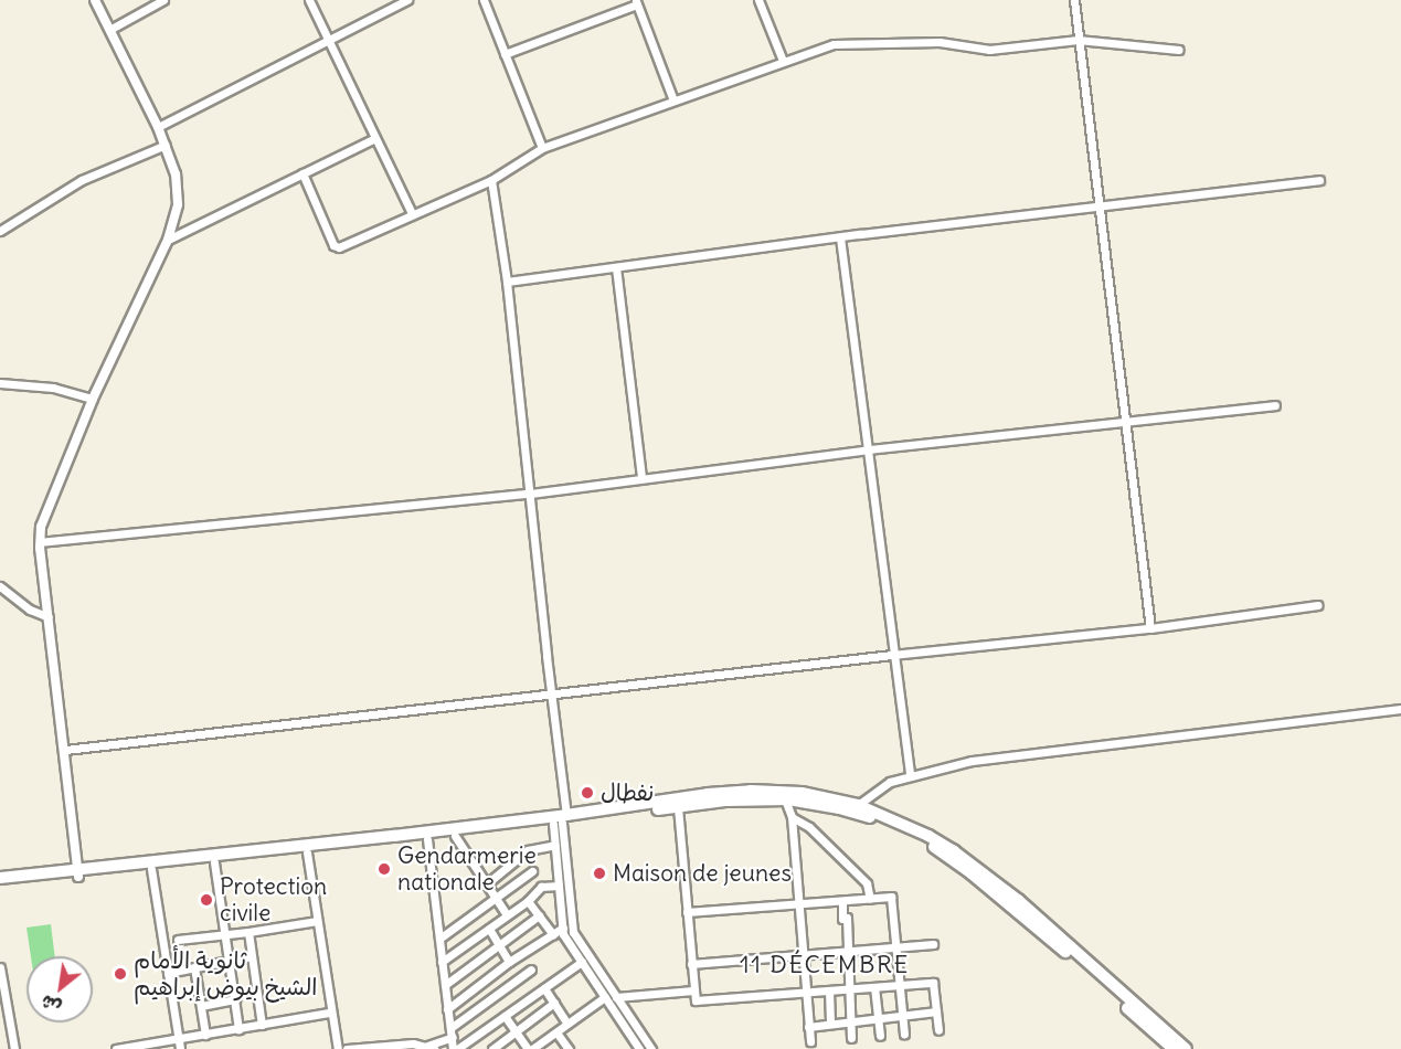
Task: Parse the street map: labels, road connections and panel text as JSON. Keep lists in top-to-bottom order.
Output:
{
  "districts": ["11 DÉCEMBRE"],
  "places": [
    "نفطال",
    "Gendarmerie nationale",
    "Maison de jeunes",
    "Protection civile",
    "ثانوية الأمام الشيخ بيوض إبراهيم"
  ],
  "north": "bottom left"
}
